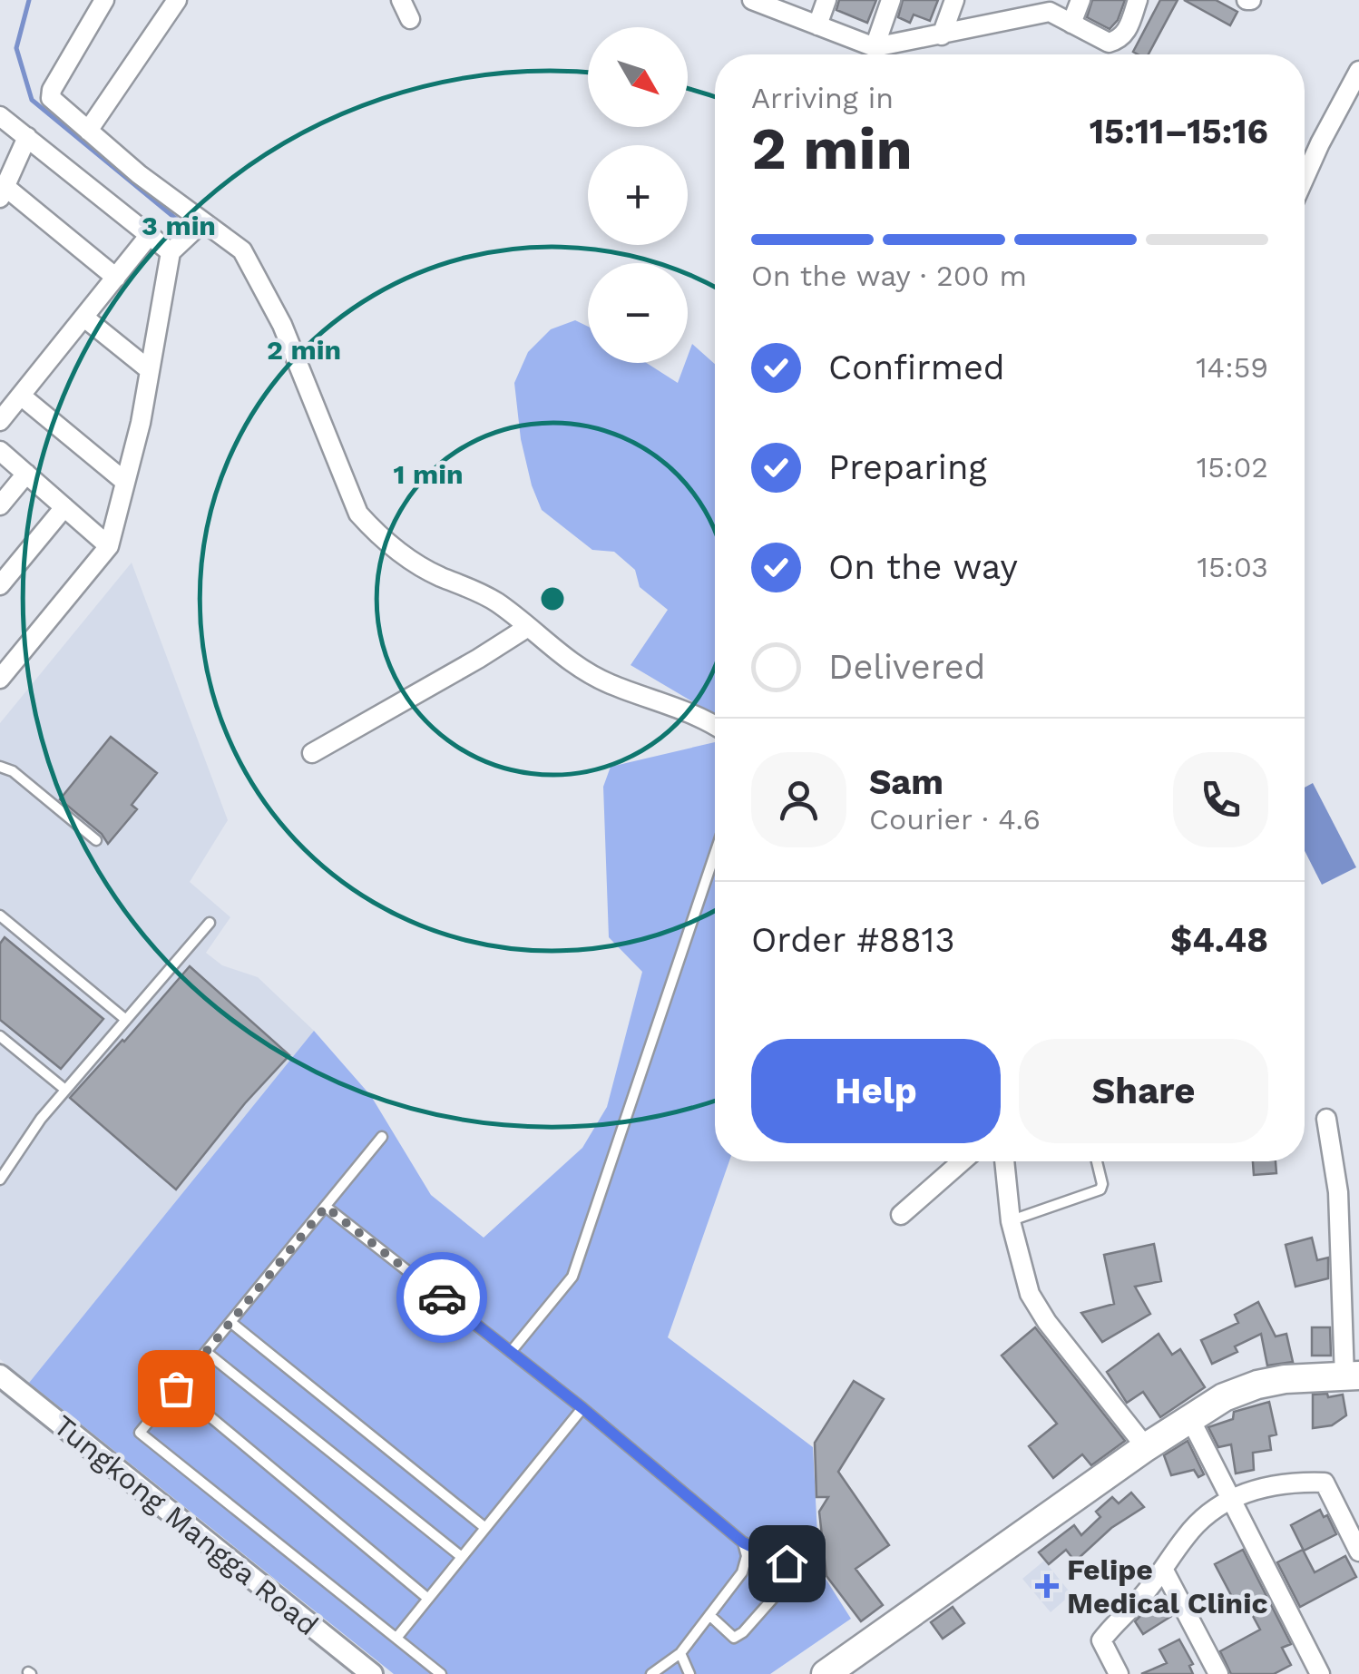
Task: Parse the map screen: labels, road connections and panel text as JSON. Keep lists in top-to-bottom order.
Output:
{
  "streets": {
    "street": ["Tungkong Mangga Road"]
  },
  "places": {
    "health": ["Felipe Medical Clinic"]
  },
  "north": "bottom right",
  "page": {
    "map_buttons": ["+", "−"],
    "heading": ["2 min", "Arriving in", "15:11–15:16"],
    "panel": [
      "Sam",
      "Courier · 4.6",
      "Order #8813",
      "$4.48"
    ],
    "bar": "On the way · 200 m",
    "list": [
      ["Confirmed", "14:59"],
      ["Preparing", "15:02"],
      ["On the way", "15:03"],
      "Delivered"
    ],
    "buttons": ["Help", "Share"]
  },
  "rings": ["3 min", "2 min", "1 min"]
}
